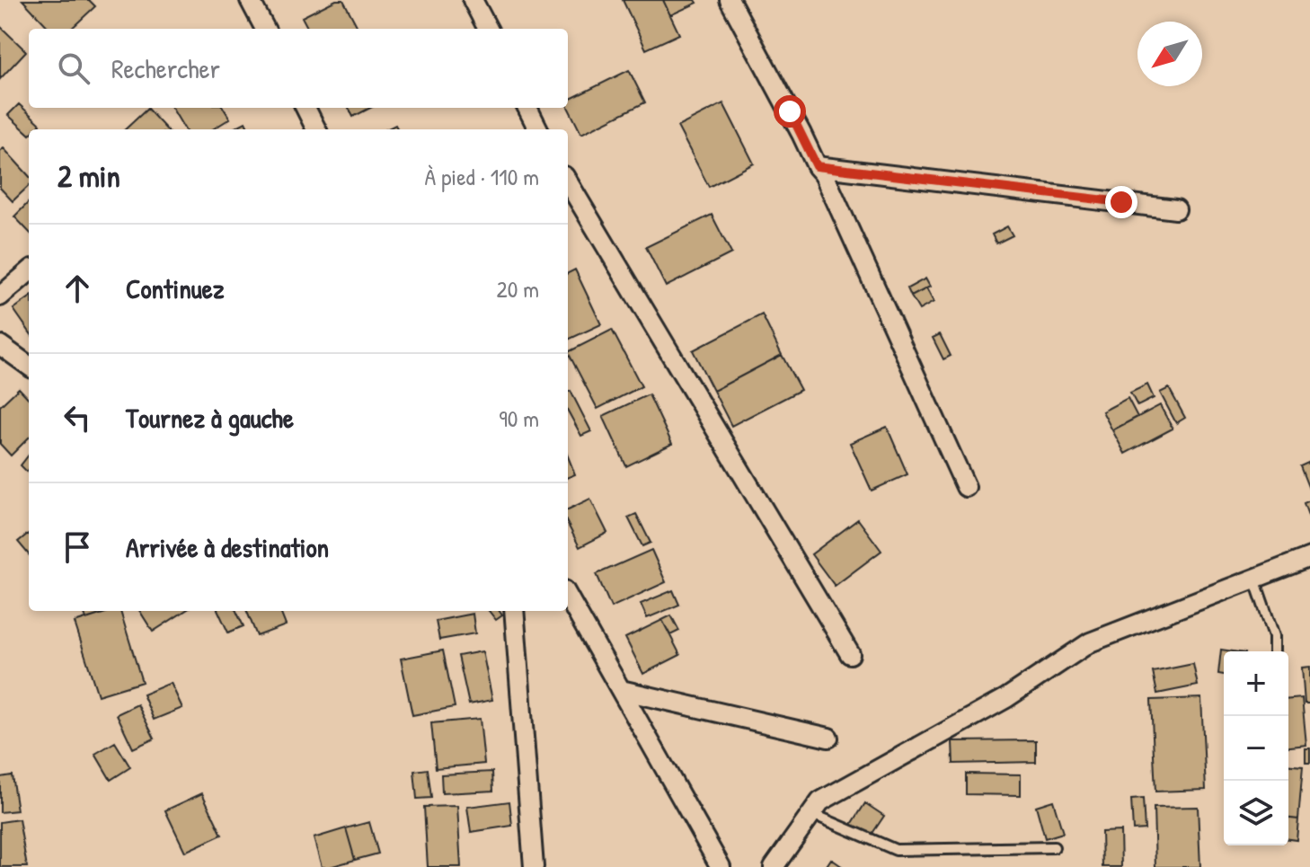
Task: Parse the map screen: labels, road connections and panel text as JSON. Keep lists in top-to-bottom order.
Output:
{
  "north": "bottom left",
  "page": {
    "search": "Rechercher",
    "heading": ["2 min", "À pied · 110 m"],
    "list": [
      ["Continuez", "20 m"],
      ["Tournez à gauche", "90 m"],
      "Arrivée à destination"
    ],
    "map_buttons": ["+", "−"]
  }
}
